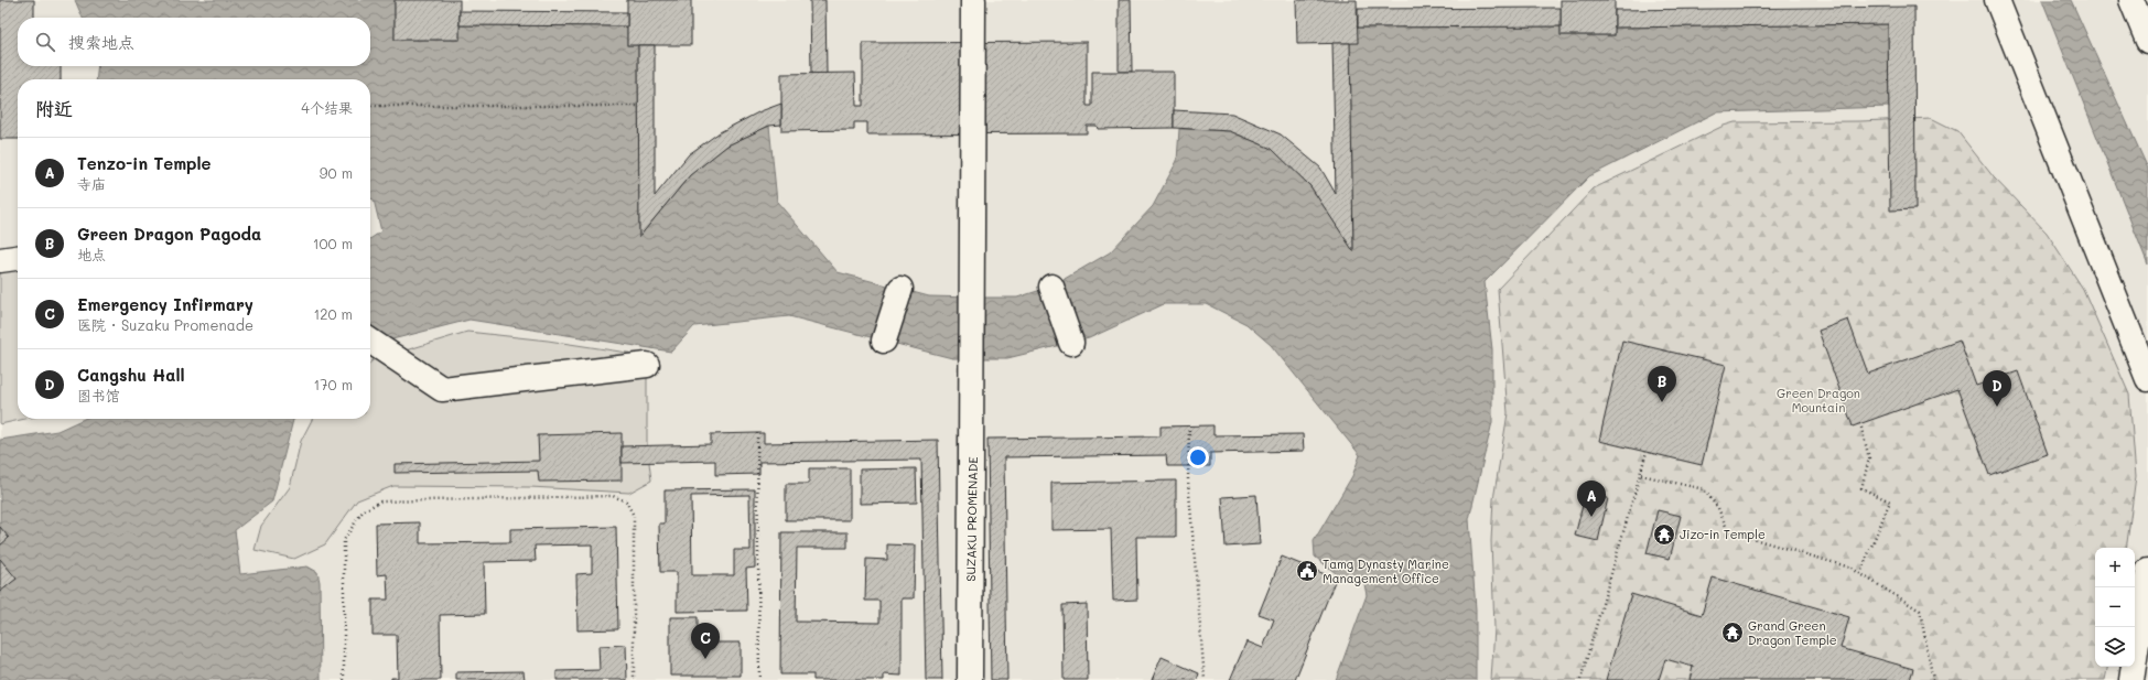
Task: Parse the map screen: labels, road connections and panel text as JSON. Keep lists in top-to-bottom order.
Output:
{
  "streets": {
    "street": ["SUZAKU PROMENADE"]
  },
  "parks": ["Green Dragon Mountain"],
  "places": {
    "temple": ["Jizo-in Temple", "Grand Green Dragon Temple"],
    "public building": ["Tamg Dynasty Marine Management Office"]
  },
  "page": {
    "search": "搜索地点",
    "heading": ["附近", "4个结果"],
    "list": [
      {
        "mark": "A",
        "name": "Tenzo-in Temple",
        "note": "寺庙",
        "value": "90 m"
      },
      {
        "mark": "B",
        "name": "Green Dragon Pagoda",
        "note": "地点",
        "value": "100 m"
      },
      {
        "mark": "C",
        "name": "Emergency Infirmary",
        "note": "医院 · Suzaku Promenade",
        "value": "120 m"
      },
      {
        "mark": "D",
        "name": "Cangshu Hall",
        "note": "图书馆",
        "value": "170 m"
      }
    ],
    "pins": [
      "B",
      "D",
      "A",
      "C"
    ],
    "map_buttons": ["+", "−"]
  }
}
